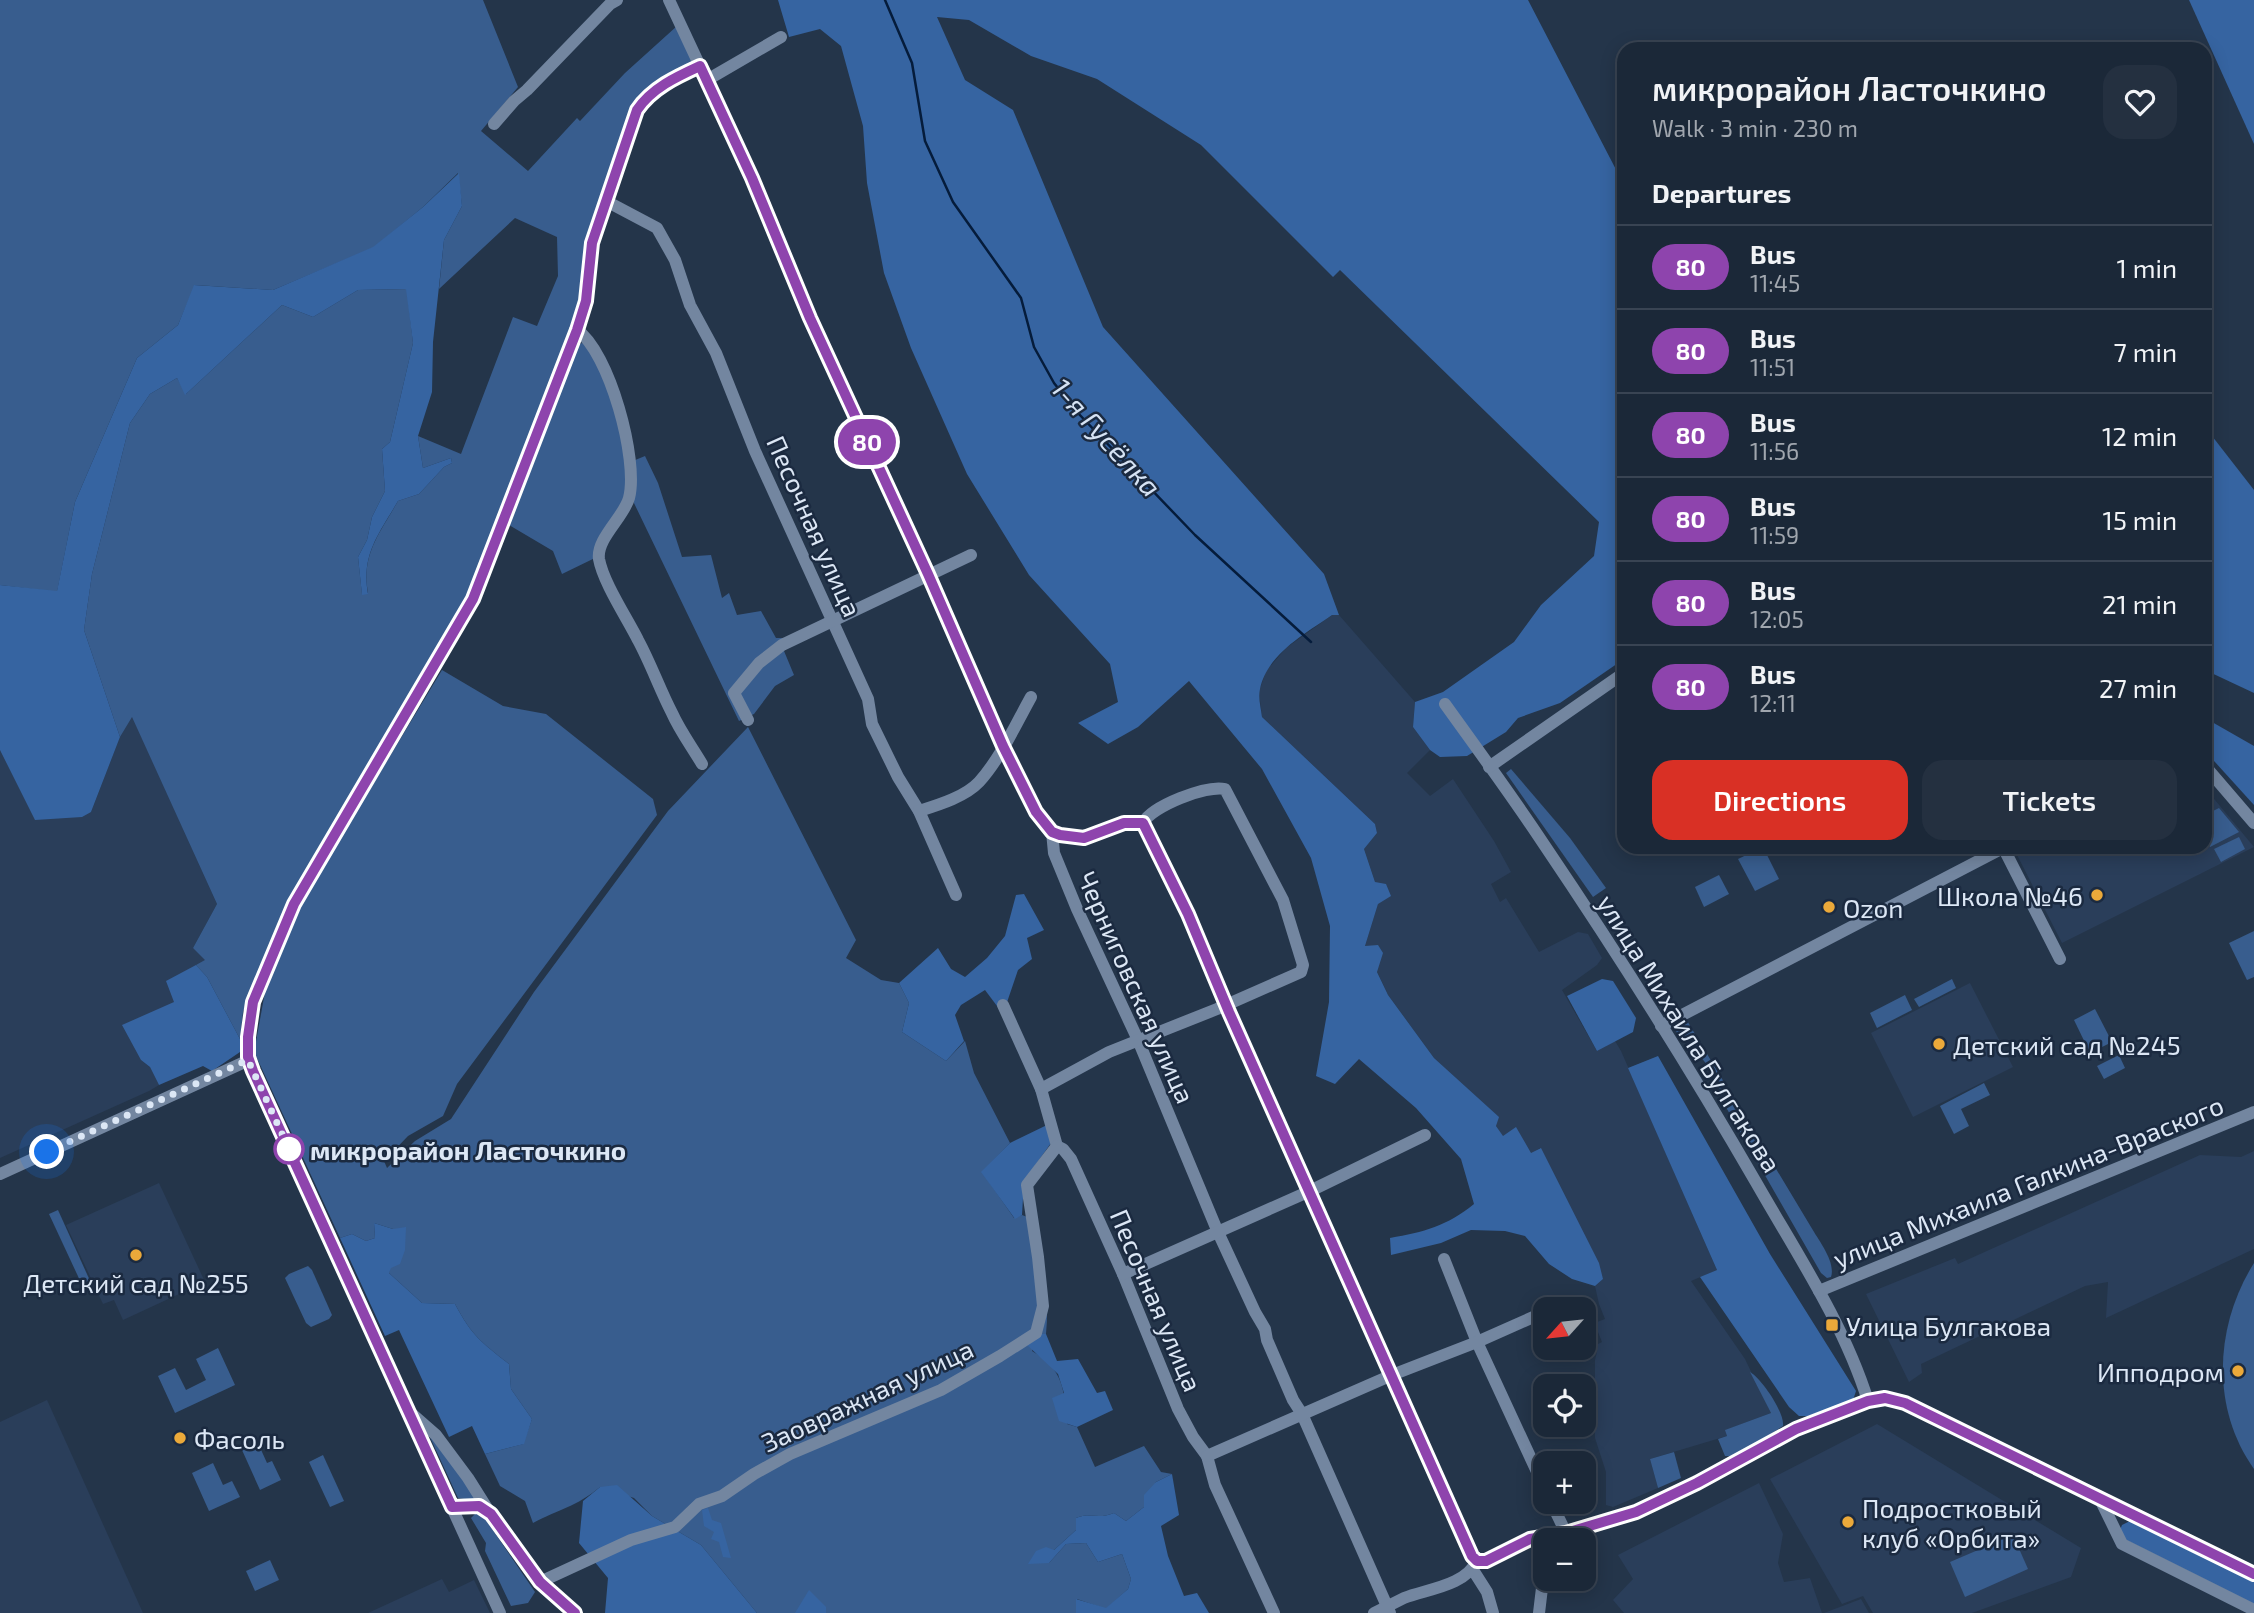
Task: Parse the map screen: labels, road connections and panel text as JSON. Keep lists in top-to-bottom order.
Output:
{
  "streets": {
    "street": [
      "Песочная улица",
      "Черниговская улица",
      "улица Михаила Булгакова",
      "улица Михаила Галкина-Враского",
      "Заовражная улица"
    ]
  },
  "crossings": [
    ["Песочная улица", "Заовражная улица"],
    ["улица Михаила Булгакова", "улица Михаила Галкина-Враского"]
  ],
  "water": ["1-я Гусёлка"],
  "places": {
    "other": [
      "Школа №46",
      "Ozon",
      "Детский сад №245",
      "микрорайон Ласточкино",
      "Детский сад №255",
      "Ипподром",
      "Фасоль",
      "Подростковый клуб «Орбита»"
    ],
    "transit": ["Улица Булгакова"]
  },
  "lines": ["bus line 80"],
  "north": "bottom left",
  "page": {
    "on_map": "80",
    "heading": [
      ["микрорайон Ласточкино", "Walk · 3 min · 230 m"],
      "Departures"
    ],
    "list": [
      {
        "mark": "80",
        "name": "Bus",
        "note": "11:45",
        "value": "1 min"
      },
      {
        "mark": "80",
        "name": "Bus",
        "note": "11:51",
        "value": "7 min"
      },
      {
        "mark": "80",
        "name": "Bus",
        "note": "11:56",
        "value": "12 min"
      },
      {
        "mark": "80",
        "name": "Bus",
        "note": "11:59",
        "value": "15 min"
      },
      {
        "mark": "80",
        "name": "Bus",
        "note": "12:05",
        "value": "21 min"
      },
      {
        "mark": "80",
        "name": "Bus",
        "note": "12:11",
        "value": "27 min"
      }
    ],
    "buttons": ["Directions", "Tickets"],
    "map_buttons": ["+", "−"]
  }
}
